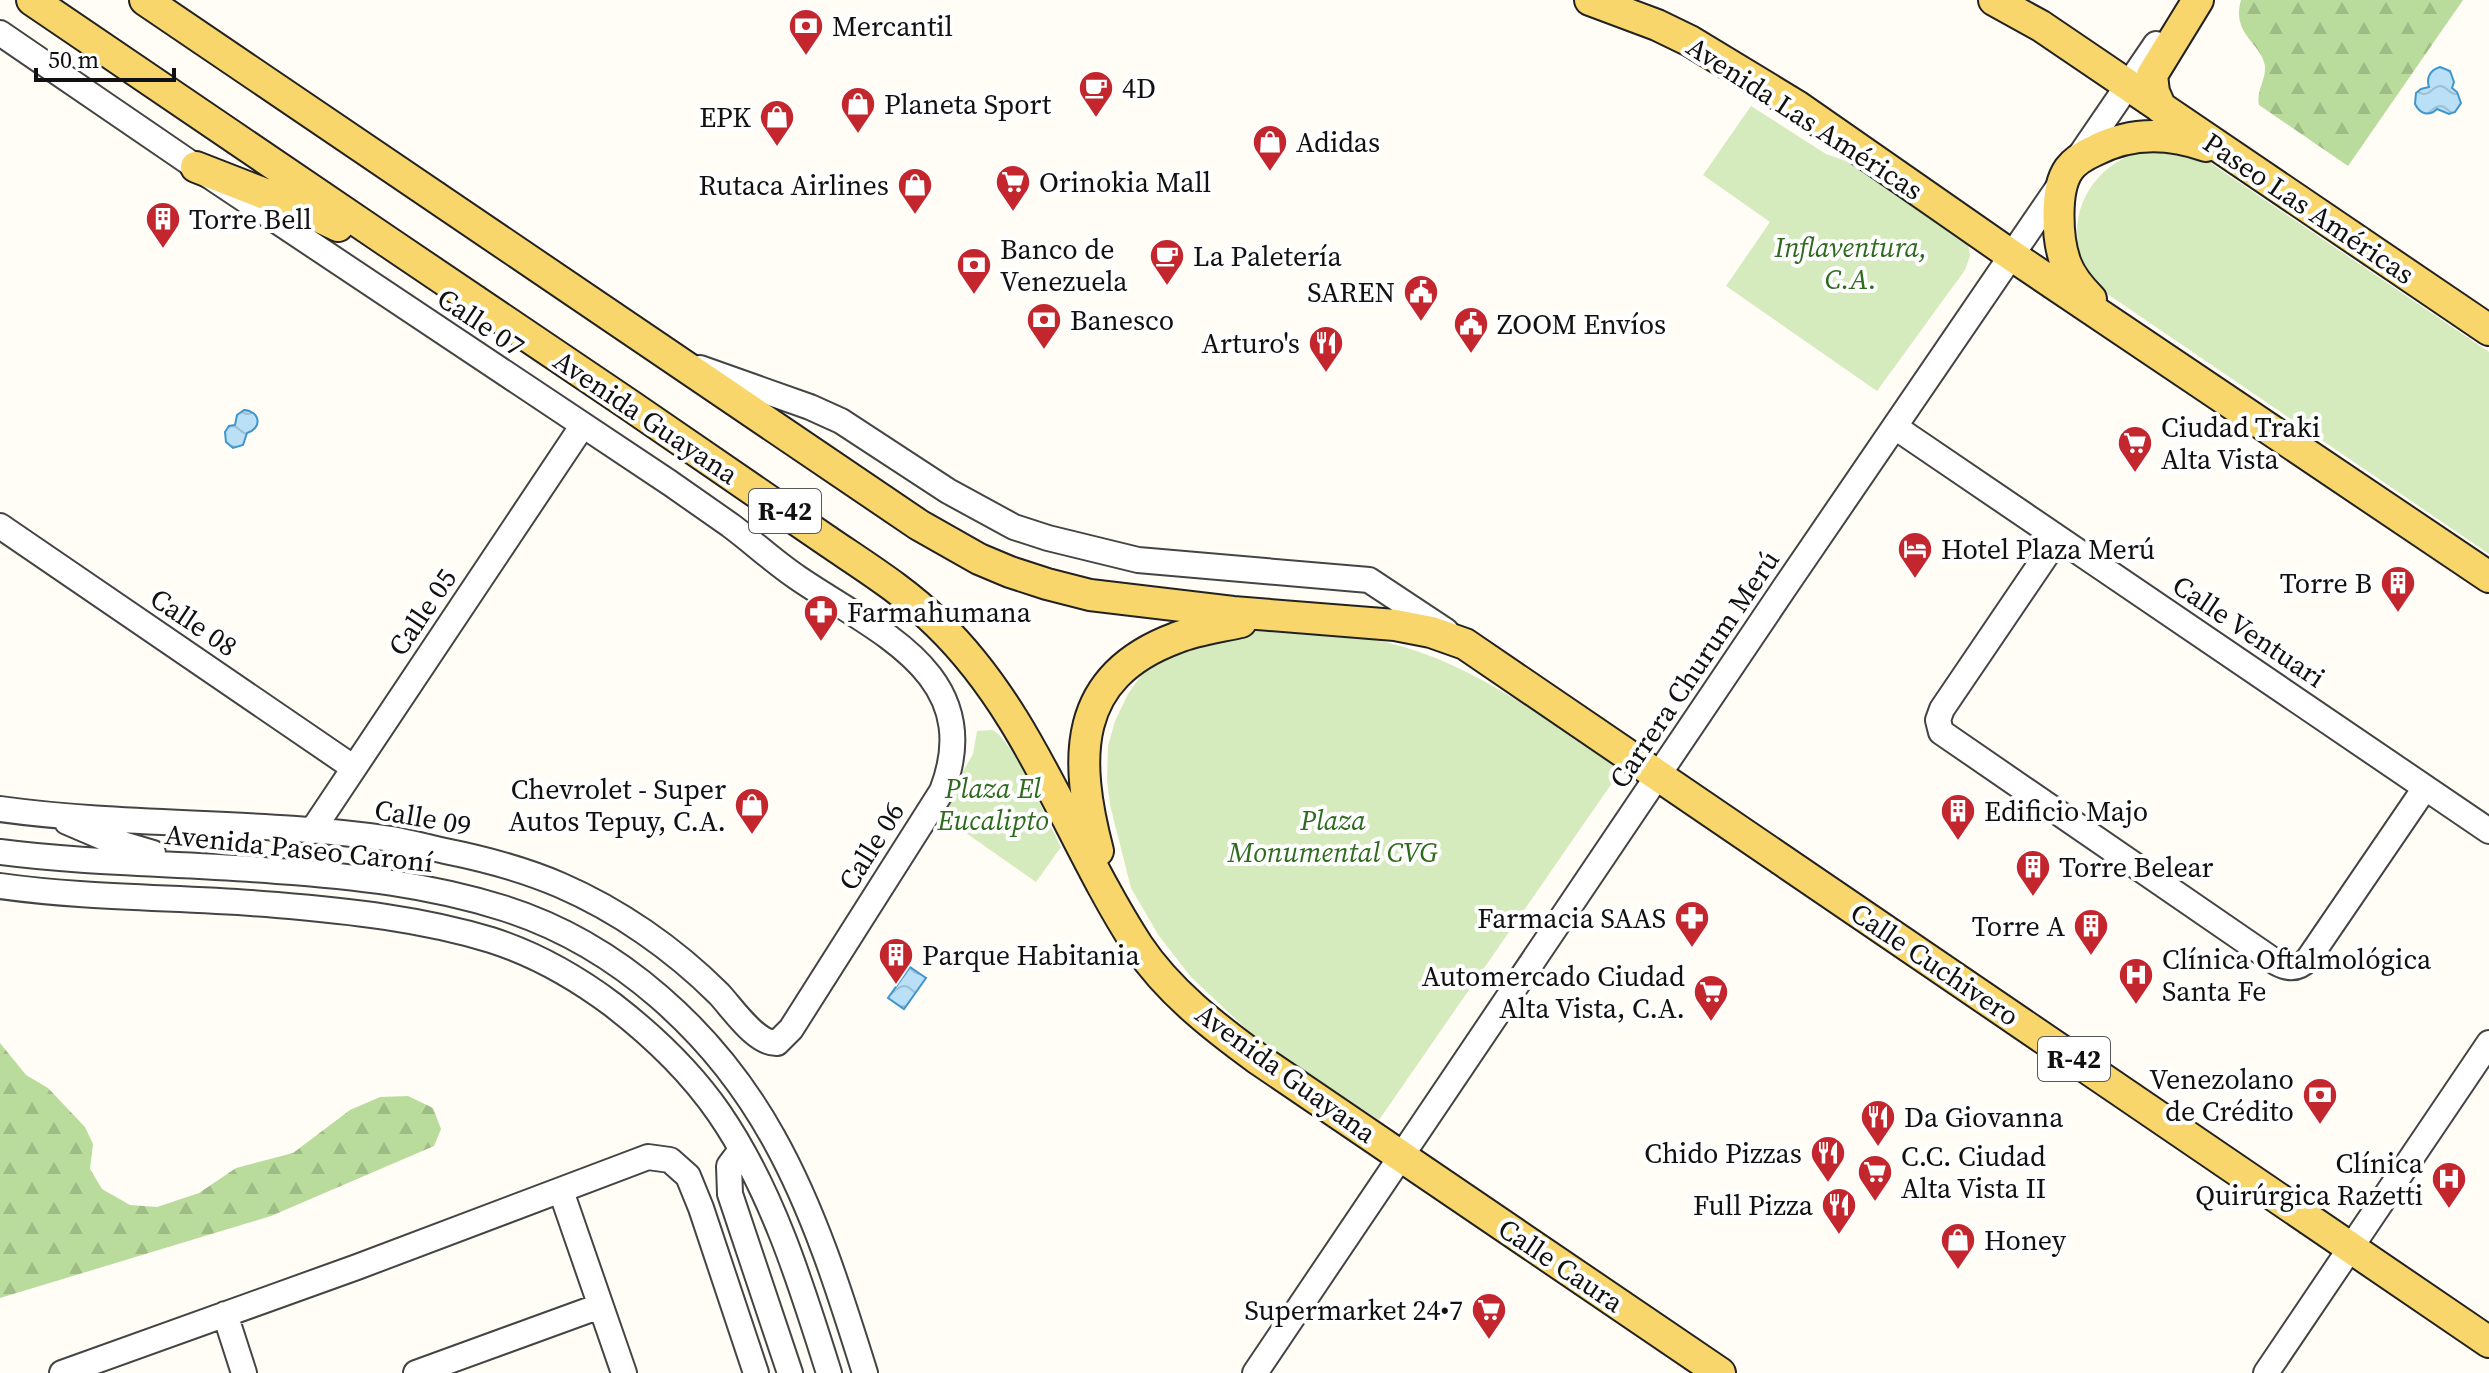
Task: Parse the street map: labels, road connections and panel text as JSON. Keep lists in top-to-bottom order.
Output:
{
  "streets": {
    "main road": [
      "Avenida Las Américas",
      "Paseo Las Américas",
      "Avenida Guayana",
      "R-42",
      "Calle Cuchivero",
      "Calle Caura"
    ],
    "street": [
      "Calle 07",
      "Calle 05",
      "Calle 08",
      "Calle Ventuari",
      "Carrera Churum Merú",
      "Calle 09",
      "Calle 06",
      "Avenida Paseo Caroní"
    ]
  },
  "crossings": [
    ["Avenida Las Américas", "Carrera Churum Merú"],
    ["Paseo Las Américas", "Carrera Churum Merú"],
    ["Calle 07", "Calle 05"],
    ["Calle 07", "Calle 06"],
    ["Avenida Guayana", "Carrera Churum Merú"],
    ["Avenida Guayana", "Calle Caura"],
    ["R-42", "Carrera Churum Merú"],
    ["R-42", "Calle Cuchivero"],
    ["Calle 05", "Calle 08"],
    ["Calle 05", "Calle 09"],
    ["Calle Ventuari", "Carrera Churum Merú"],
    ["Carrera Churum Merú", "Calle Cuchivero"],
    ["Carrera Churum Merú", "Calle Caura"],
    ["Calle 09", "Calle 06"]
  ],
  "parks": ["Inflaventura, C.A.", "Plaza El Eucalipto", "Plaza Monumental CVG"],
  "places": {
    "bank": [
      "Mercantil",
      "Banco de Venezuela",
      "Banesco",
      "Venezolano de Crédito"
    ],
    "cafe": ["4D", "La Paletería"],
    "shop": [
      "Planeta Sport",
      "EPK",
      "Adidas",
      "Rutaca Airlines",
      "Chevrolet - Super Autos Tepuy, C.A.",
      "Honey"
    ],
    "supermarket": [
      "Orinokia Mall",
      "Ciudad Traki Alta Vista",
      "Automercado Ciudad Alta Vista, C.A.",
      "C.C. Ciudad Alta Vista II",
      "Supermarket 24•7"
    ],
    "building": [
      "Torre Bell",
      "Torre B",
      "Edificio Majo",
      "Torre Belear",
      "Torre A",
      "Parque Habitania"
    ],
    "public building": ["SAREN", "ZOOM Envíos"],
    "restaurant": [
      "Arturo's",
      "Da Giovanna",
      "Chido Pizzas",
      "Full Pizza"
    ],
    "hotel": ["Hotel Plaza Merú"],
    "pharmacy": ["Farmahumana", "Farmacia SAAS"],
    "hospital": ["Clínica Oftalmológica Santa Fe", "Clínica Quirúrgica Razetti"]
  },
  "scale_bar": "50 m"
}
